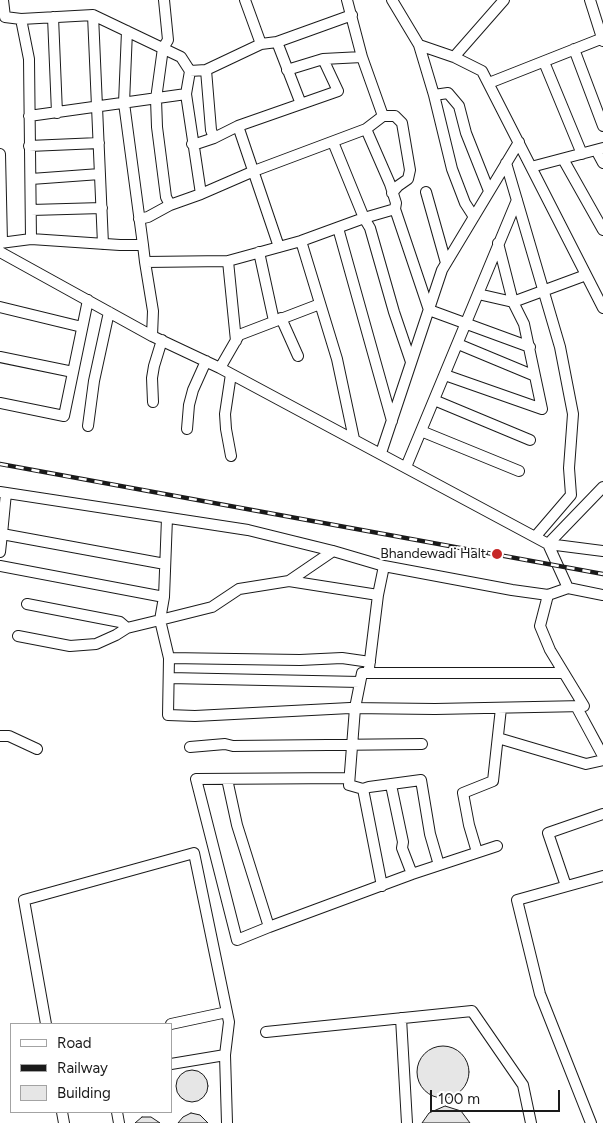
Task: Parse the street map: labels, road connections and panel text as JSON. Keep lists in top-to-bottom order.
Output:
{
  "places": ["Bhandewadi Halt"],
  "legend": ["Road", "Railway", "Building"],
  "scale_bar": "100 m"
}
